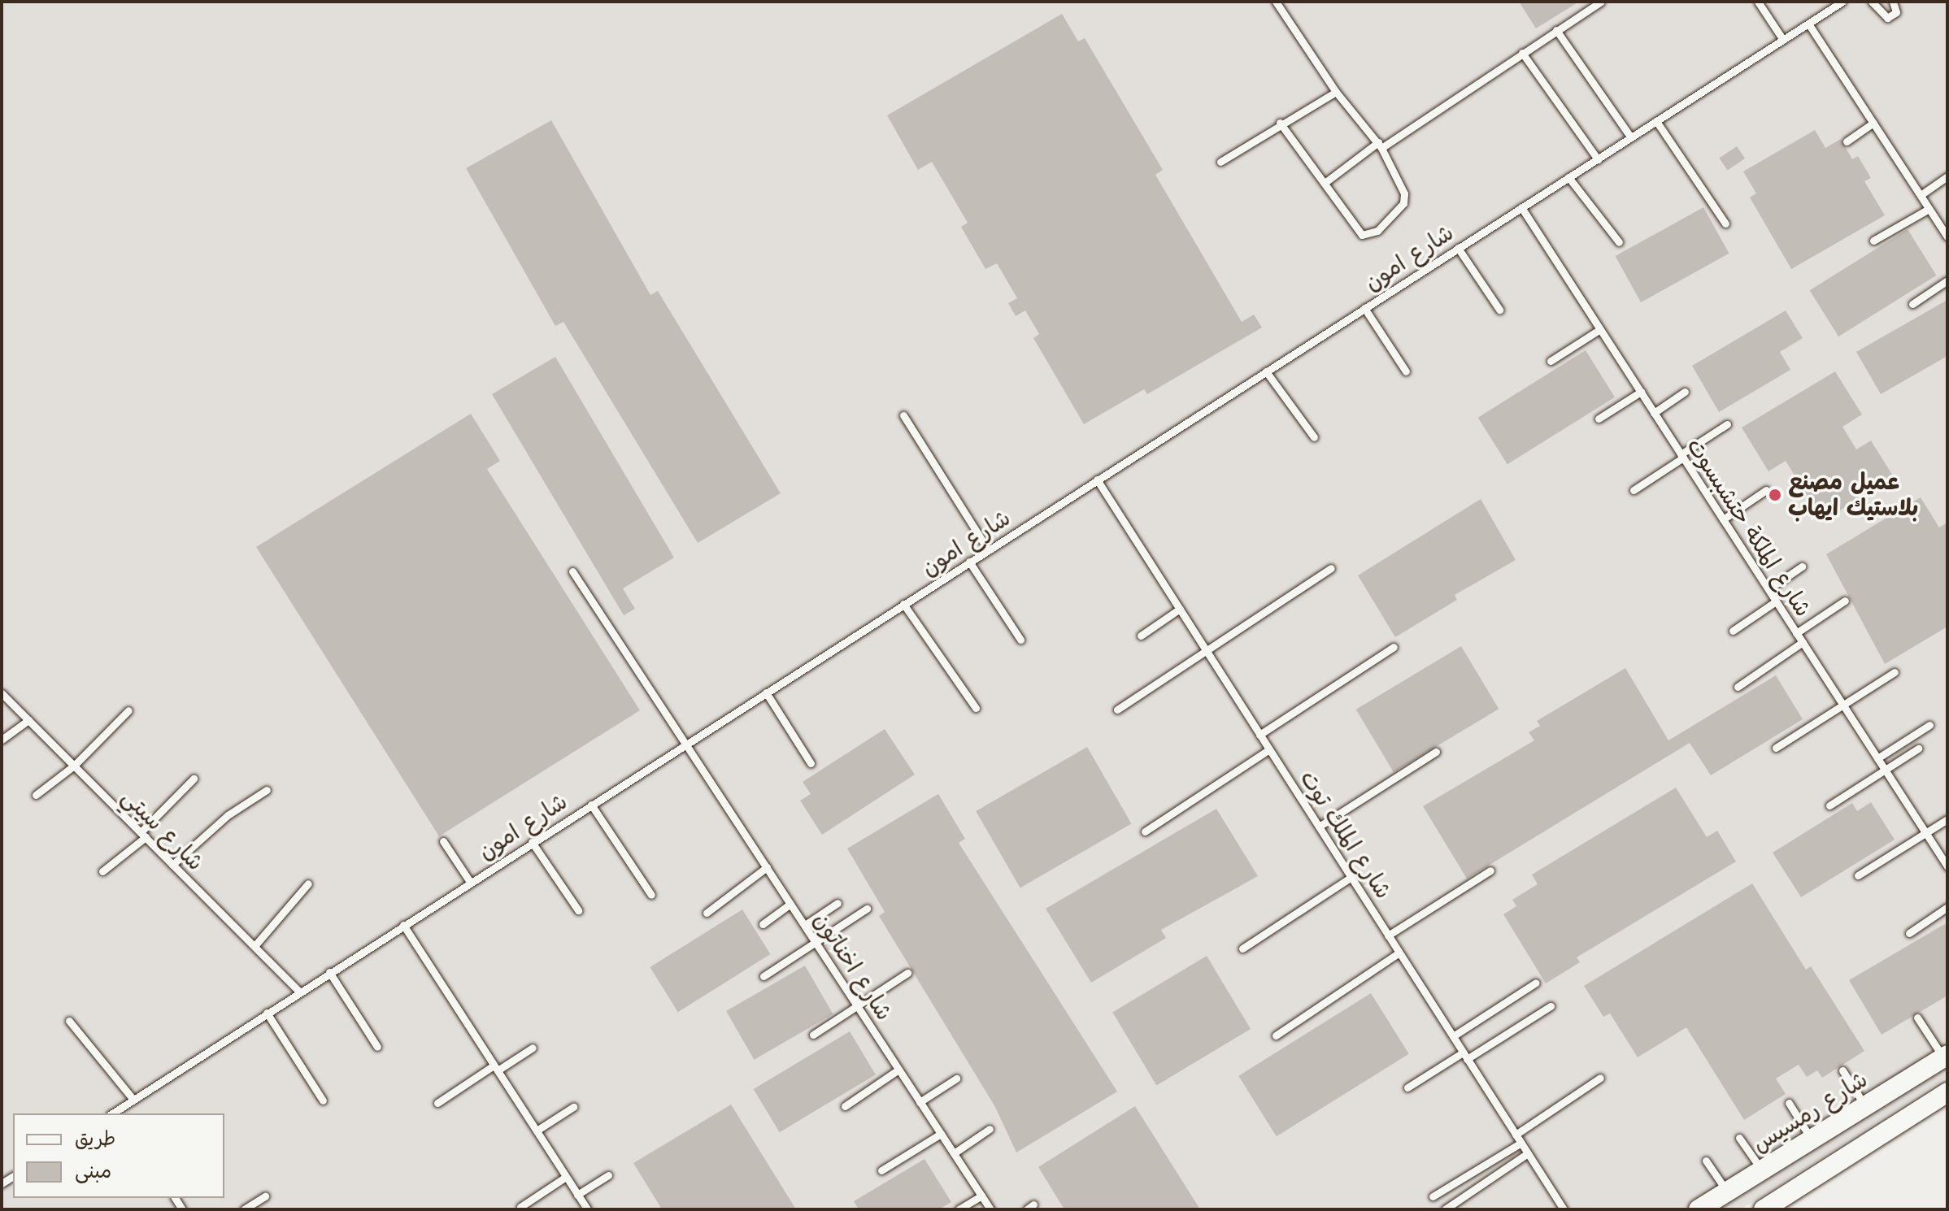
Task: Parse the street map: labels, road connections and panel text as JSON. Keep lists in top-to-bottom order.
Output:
{
  "streets": {
    "street": ["شارع رمسيس"],
    "lane": [
      "شارع امون",
      "شارع الملكة حتشبسوت",
      "شارع سيتي",
      "شارع الملك توت",
      "شارع اخناتون"
    ]
  },
  "crossings": [
    ["شارع امون", "شارع الملكة حتشبسوت"],
    ["شارع امون", "شارع سيتي"],
    ["شارع امون", "شارع الملك توت"],
    ["شارع امون", "شارع اخناتون"]
  ],
  "places": ["عميل مصنع بلاستيك ايهاب"],
  "legend": ["طريق", "مبنى"]
}
